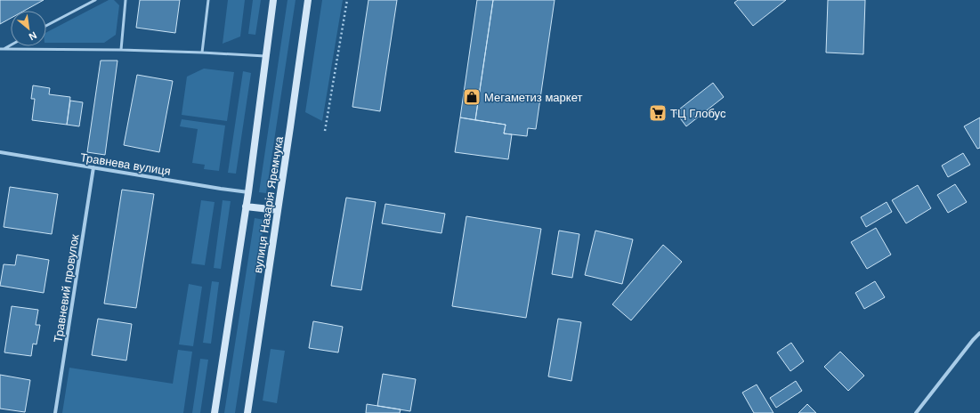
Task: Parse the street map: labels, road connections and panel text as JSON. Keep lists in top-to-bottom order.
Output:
{
  "streets": {
    "street": ["Травнева вулиця", "вулиця Назарія Яремчука", "Травневий провулок"]
  },
  "crossings": [
    ["Травнева вулиця", "вулиця Назарія Яремчука"],
    ["Травнева вулиця", "Травневий провулок"]
  ],
  "places": {
    "shop": ["Мегаметиз маркет"],
    "supermarket": ["ТЦ Глобус"]
  },
  "north": "bottom right"
}
